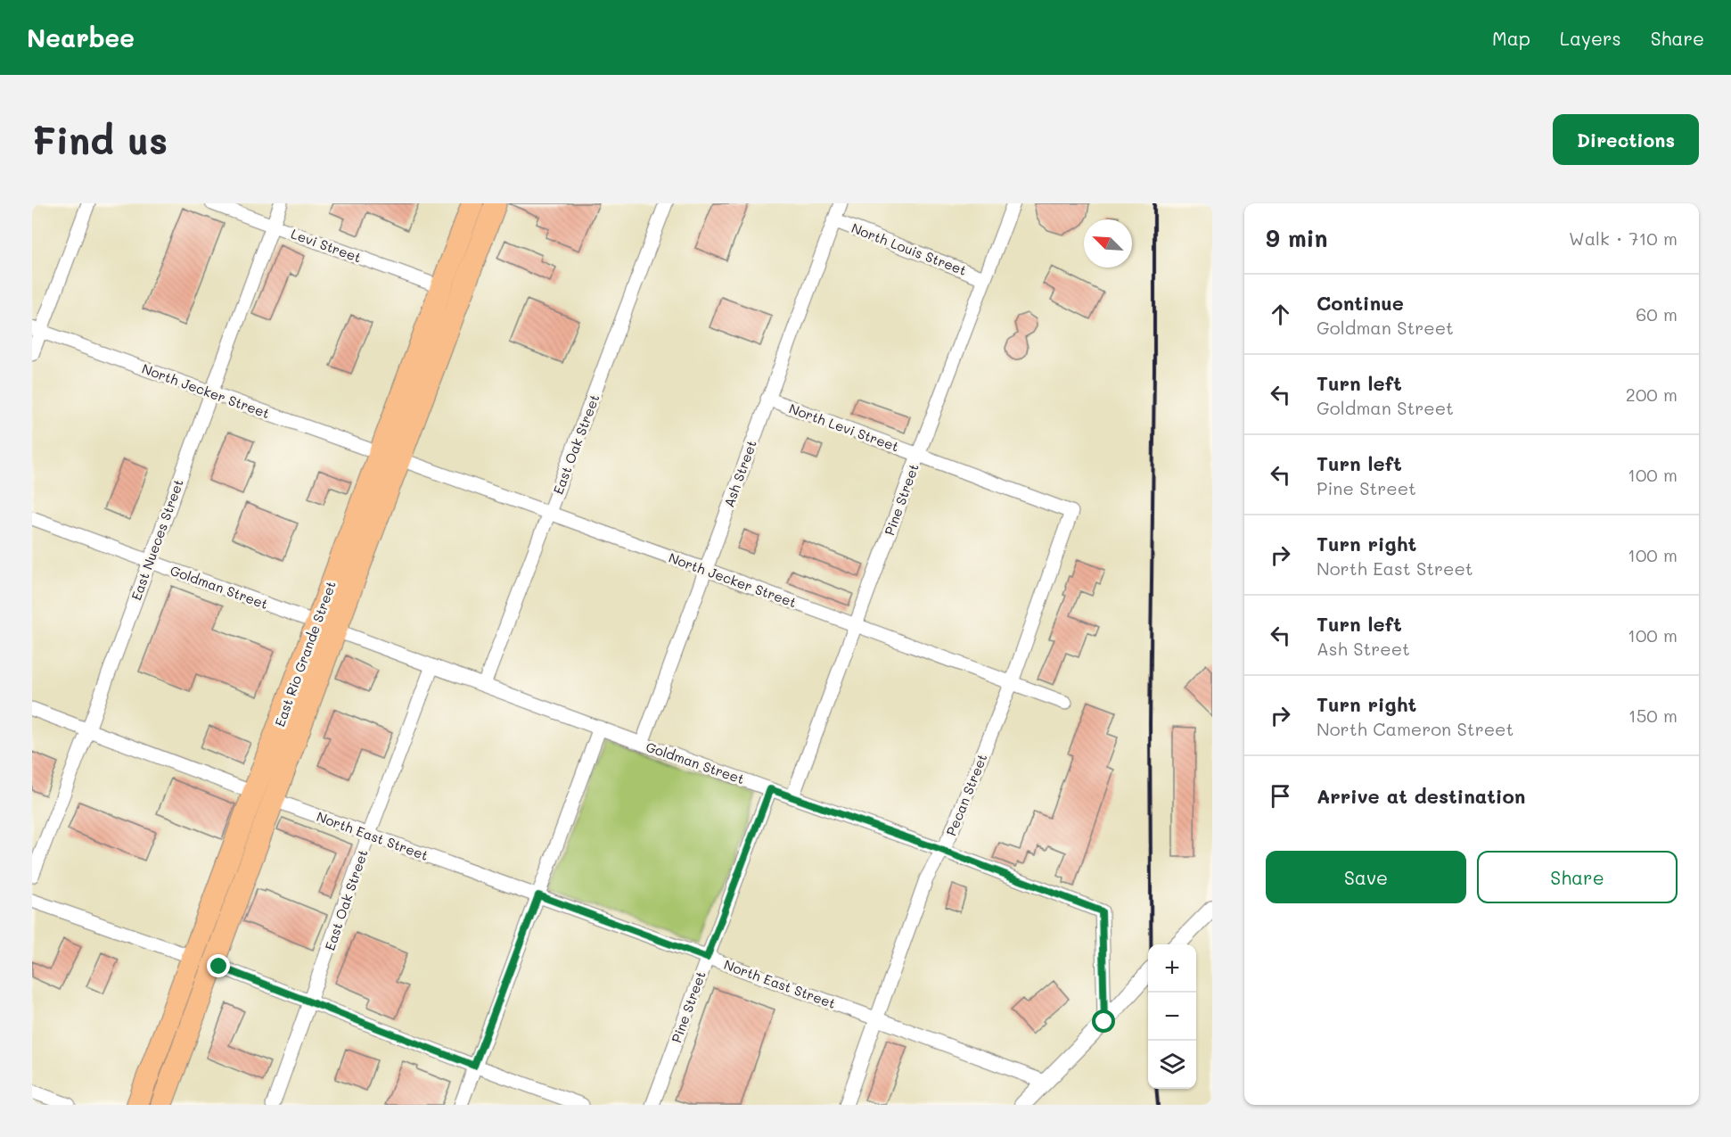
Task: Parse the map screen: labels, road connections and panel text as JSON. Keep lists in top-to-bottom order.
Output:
{
  "streets": {
    "main road": ["East Rio Grande Street"],
    "street": [
      "Levi Street",
      "North Louis Street",
      "North Jecker Street",
      "North Levi Street",
      "East Oak Street",
      "Ash Street",
      "Pine Street",
      "East Nueces Street",
      "Goldman Street",
      "Pecan Street",
      "North East Street"
    ]
  },
  "crossings": [
    ["Levi Street", "East Nueces Street"],
    ["Levi Street", "East Rio Grande Street"],
    ["North Louis Street", "Ash Street"],
    ["North Louis Street", "Pine Street"],
    ["North Jecker Street", "East Oak Street"],
    ["North Jecker Street", "Ash Street"],
    ["North Jecker Street", "Pine Street"],
    ["North Jecker Street", "East Nueces Street"],
    ["North Jecker Street", "East Rio Grande Street"],
    ["North Jecker Street", "Pecan Street"],
    ["North Levi Street", "Ash Street"],
    ["North Levi Street", "Pine Street"],
    ["North Levi Street", "Pecan Street"],
    ["East Oak Street", "Goldman Street"],
    ["East Oak Street", "North East Street"],
    ["Ash Street", "Goldman Street"],
    ["Pine Street", "Goldman Street"],
    ["Pine Street", "North East Street"],
    ["East Nueces Street", "Goldman Street"],
    ["East Nueces Street", "North East Street"],
    ["Goldman Street", "East Rio Grande Street"],
    ["Goldman Street", "Pecan Street"],
    ["East Rio Grande Street", "North East Street"],
    ["Pecan Street", "North East Street"]
  ],
  "north": "top left",
  "page": {
    "header": "Nearbee",
    "nav": ["Map", "Layers", "Share"],
    "buttons": [
      "Directions",
      ["Save", "Share"]
    ],
    "title": "Find us",
    "heading": ["9 min", "Walk · 710 m"],
    "list": [
      ["Continue", "Goldman Street", "60 m"],
      ["Turn left", "Goldman Street", "200 m"],
      ["Turn left", "Pine Street", "100 m"],
      ["Turn right", "North East Street", "100 m"],
      ["Turn left", "Ash Street", "100 m"],
      ["Turn right", "North Cameron Street", "150 m"],
      "Arrive at destination"
    ],
    "map_buttons": ["+", "−"]
  }
}
